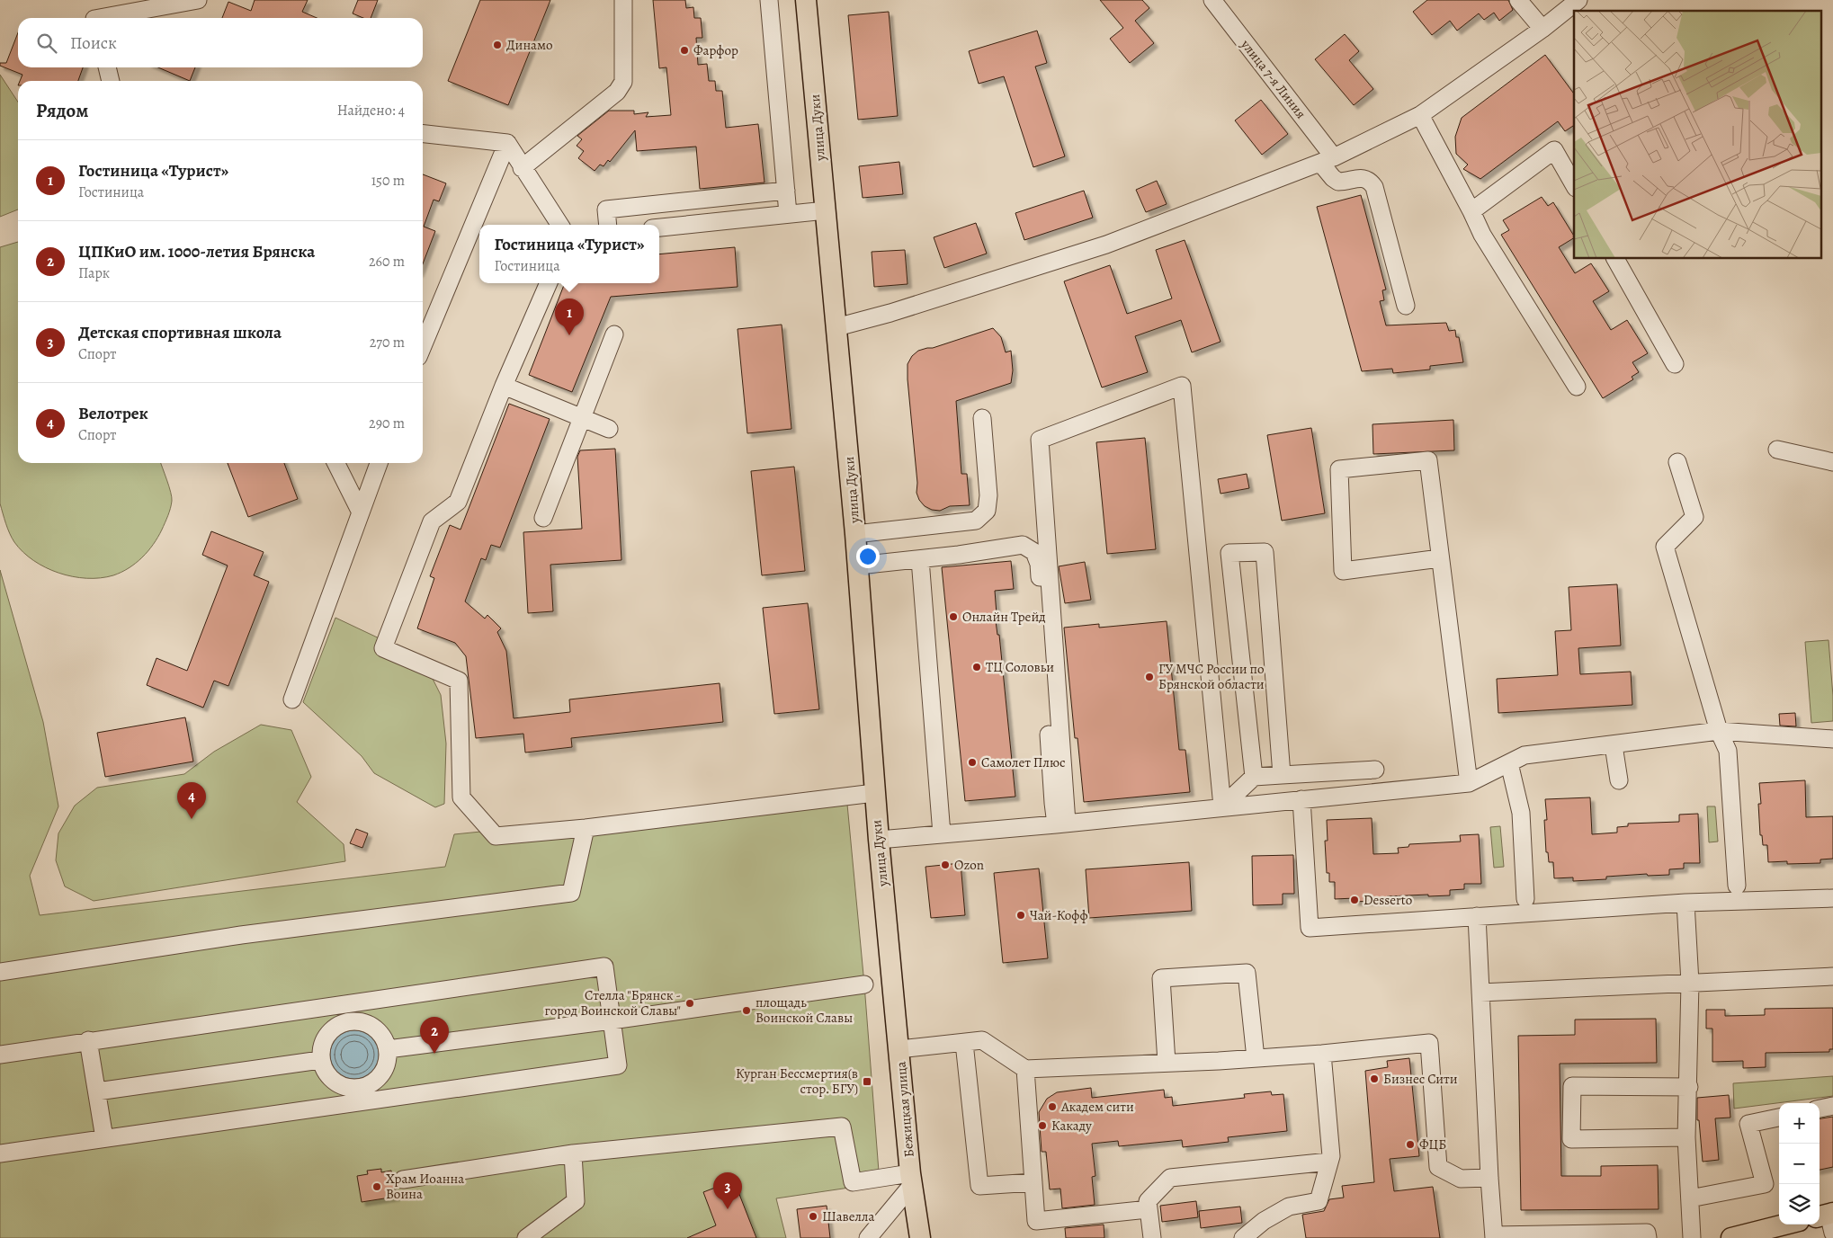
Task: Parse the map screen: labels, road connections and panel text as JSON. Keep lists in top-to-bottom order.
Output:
{
  "streets": {
    "main road": ["улица Дуки", "Бежицкая улица"],
    "street": ["улица 7-я Линия"]
  },
  "crossings": [
    ["улица Дуки", "Бежицкая улица"]
  ],
  "places": {
    "other": [
      "Динамо",
      "Фарфор",
      "Онлайн Трейд",
      "ТЦ Соловьи",
      "ГУ МЧС России по Брянской области",
      "Самолет Плюс",
      "Ozon",
      "Desserto",
      "Чай-Кофф",
      "Стелла \"Брянск - город Воинской Славы\"",
      "площадь Воинской Славы",
      "Бизнес Сити",
      "Академ сити",
      "Какаду",
      "ФЦБ",
      "Храм Иоанна Воина",
      "Шавелла"
    ],
    "transit": ["Курган Бессмертия(в стор. БГУ)"]
  },
  "page": {
    "search": "Поиск",
    "heading": ["Рядом", "Найдено: 4"],
    "list": [
      {
        "mark": "1",
        "name": "Гостиница «Турист»",
        "note": "Гостиница",
        "value": "150 m"
      },
      {
        "mark": "2",
        "name": "ЦПКиО им. 1000-летия Брянска",
        "note": "Парк",
        "value": "260 m"
      },
      {
        "mark": "3",
        "name": "Детская спортивная школа",
        "note": "Спорт",
        "value": "270 m"
      },
      {
        "mark": "4",
        "name": "Велотрек",
        "note": "Спорт",
        "value": "290 m"
      }
    ],
    "popup": ["Гостиница «Турист»", "Гостиница"],
    "pins": [
      "1",
      "4",
      "2",
      "3"
    ],
    "map_buttons": ["+", "−"]
  }
}
